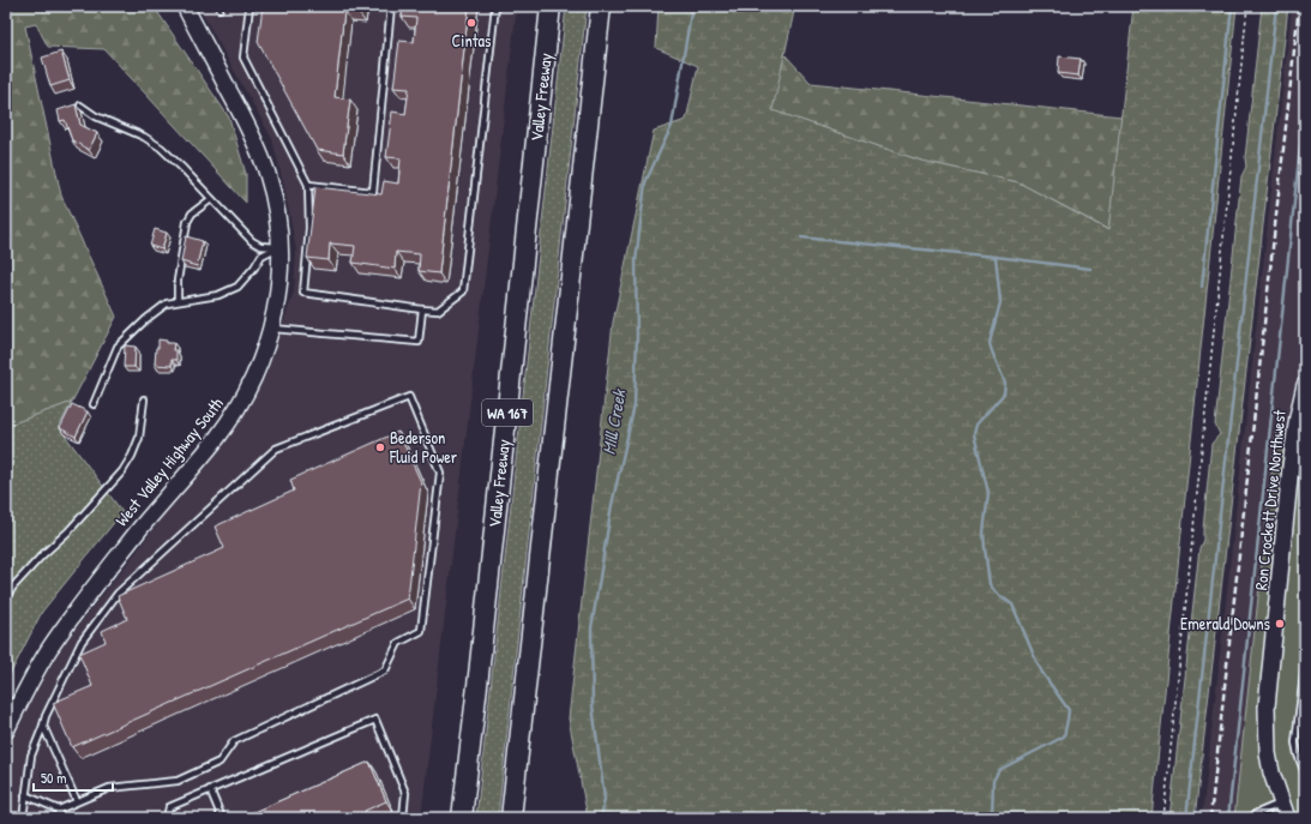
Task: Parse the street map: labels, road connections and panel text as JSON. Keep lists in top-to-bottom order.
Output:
{
  "streets": {
    "highway": ["Valley Freeway", "WA 167"],
    "main road": ["West Valley Highway South", "Ron Crockett Drive Northwest"]
  },
  "water": ["Mill Creek"],
  "places": ["Cintas", "Bederson Fluid Power", "Emerald Downs"],
  "scale_bar": "50 m"
}
